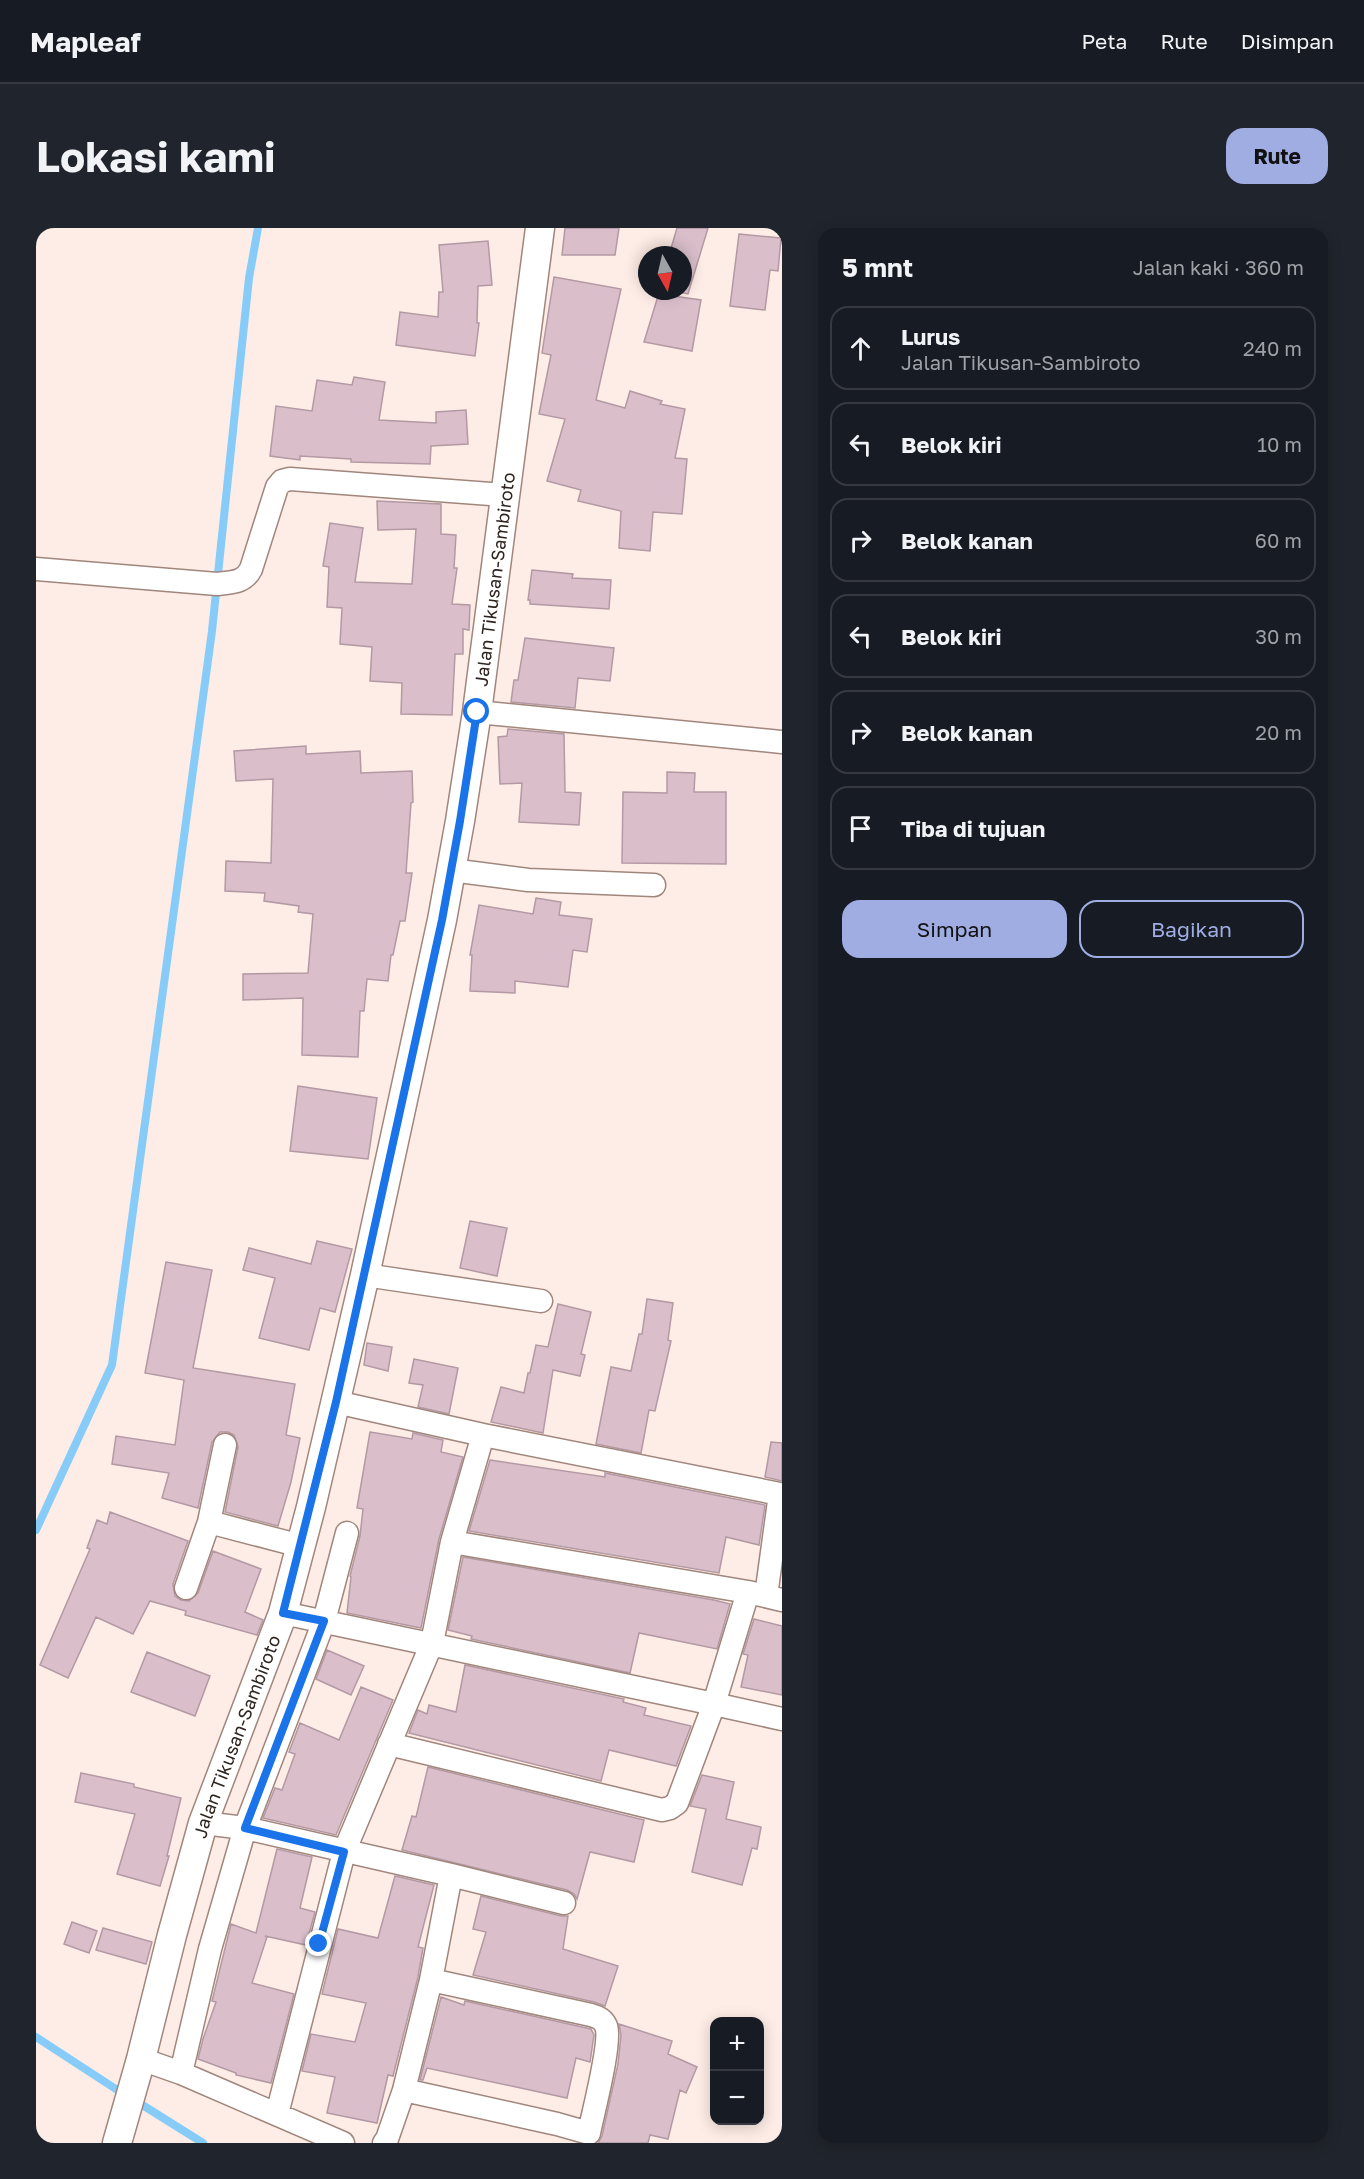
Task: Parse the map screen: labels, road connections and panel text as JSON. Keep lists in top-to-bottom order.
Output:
{
  "streets": {
    "street": ["Jalan Tikusan-Sambiroto"]
  },
  "north": "bottom",
  "page": {
    "header": "Mapleaf",
    "nav": ["Peta", "Rute", "Disimpan"],
    "buttons": [
      "Rute",
      ["Simpan", "Bagikan"]
    ],
    "title": "Lokasi kami",
    "heading": ["5 mnt", "Jalan kaki · 360 m"],
    "list": [
      ["Lurus", "Jalan Tikusan-Sambiroto", "240 m"],
      ["Belok kiri", "10 m"],
      ["Belok kanan", "60 m"],
      ["Belok kiri", "30 m"],
      ["Belok kanan", "20 m"],
      "Tiba di tujuan"
    ],
    "map_buttons": ["+", "−"]
  }
}
